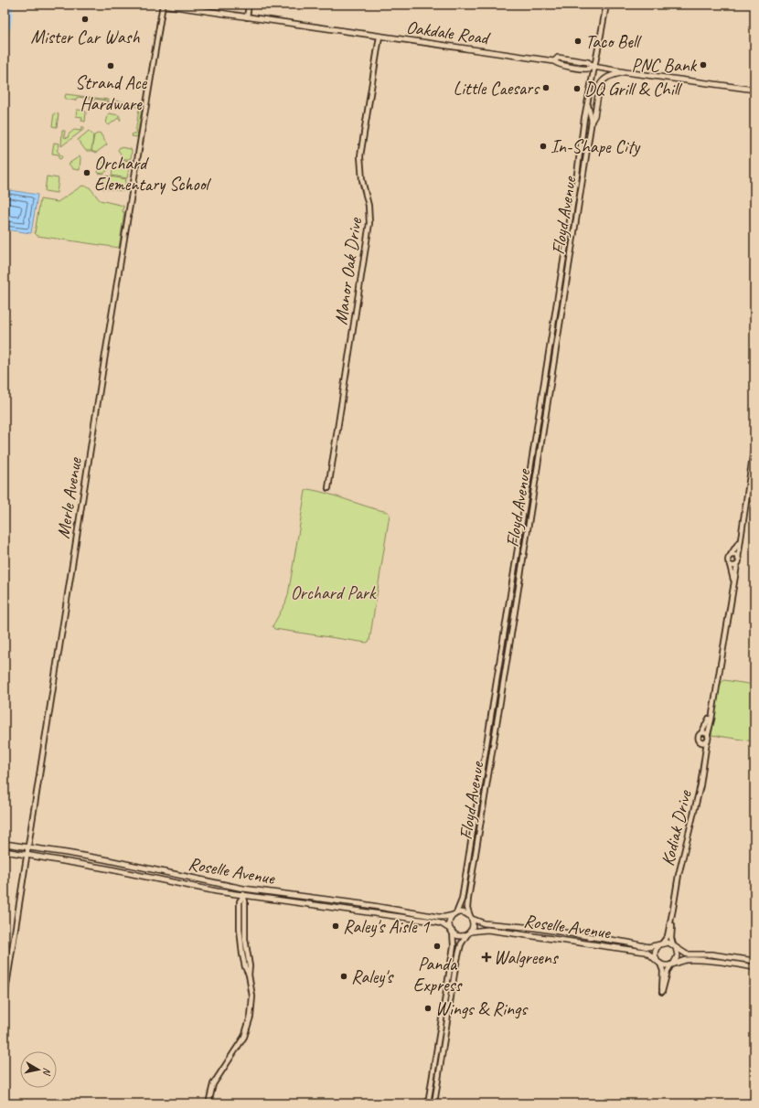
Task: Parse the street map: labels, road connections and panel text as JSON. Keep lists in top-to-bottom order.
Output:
{
  "streets": {
    "main road": ["Oakdale Road", "Roselle Avenue"],
    "street": [
      "Floyd Avenue",
      "Manor Oak Drive",
      "Merle Avenue",
      "Kodiak Drive"
    ]
  },
  "crossings": [
    ["Oakdale Road", "Floyd Avenue"],
    ["Oakdale Road", "Manor Oak Drive"],
    ["Oakdale Road", "Merle Avenue"],
    ["Floyd Avenue", "Roselle Avenue"],
    ["Merle Avenue", "Roselle Avenue"],
    ["Kodiak Drive", "Roselle Avenue"]
  ],
  "parks": ["Orchard Park"],
  "places": {
    "other": [
      "Mister Car Wash",
      "Taco Bell",
      "PNC Bank",
      "Strand Ace Hardware",
      "Little Caesars",
      "DQ Grill & Chill",
      "In-Shape City",
      "Orchard Elementary School",
      "Raley's Aisle 1",
      "Panda Express",
      "Raley's",
      "Wings & Rings"
    ],
    "health": ["Walgreens"]
  },
  "north": "right"
}
